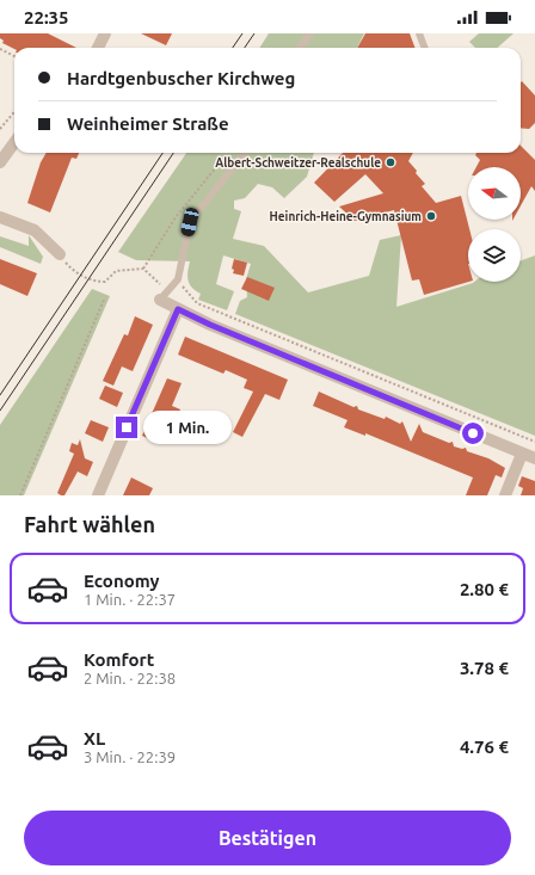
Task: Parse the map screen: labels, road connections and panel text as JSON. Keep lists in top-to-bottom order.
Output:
{
  "places": ["Albert-Schweitzer-Realschule", "Heinrich-Heine-Gymnasium"],
  "north": "left",
  "page": {
    "status": "22:35",
    "banner": ["Hardtgenbuscher Kirchweg", "Weinheimer Straße"],
    "bubble": "1 Min.",
    "heading": "Fahrt wählen",
    "list": [
      {
        "name": "Economy",
        "note": "1 Min. · 22:37",
        "value": "2.80 €"
      },
      {
        "name": "Komfort",
        "note": "2 Min. · 22:38",
        "value": "3.78 €"
      },
      {
        "name": "XL",
        "note": "3 Min. · 22:39",
        "value": "4.76 €"
      }
    ],
    "buttons": "Bestätigen"
  }
}
